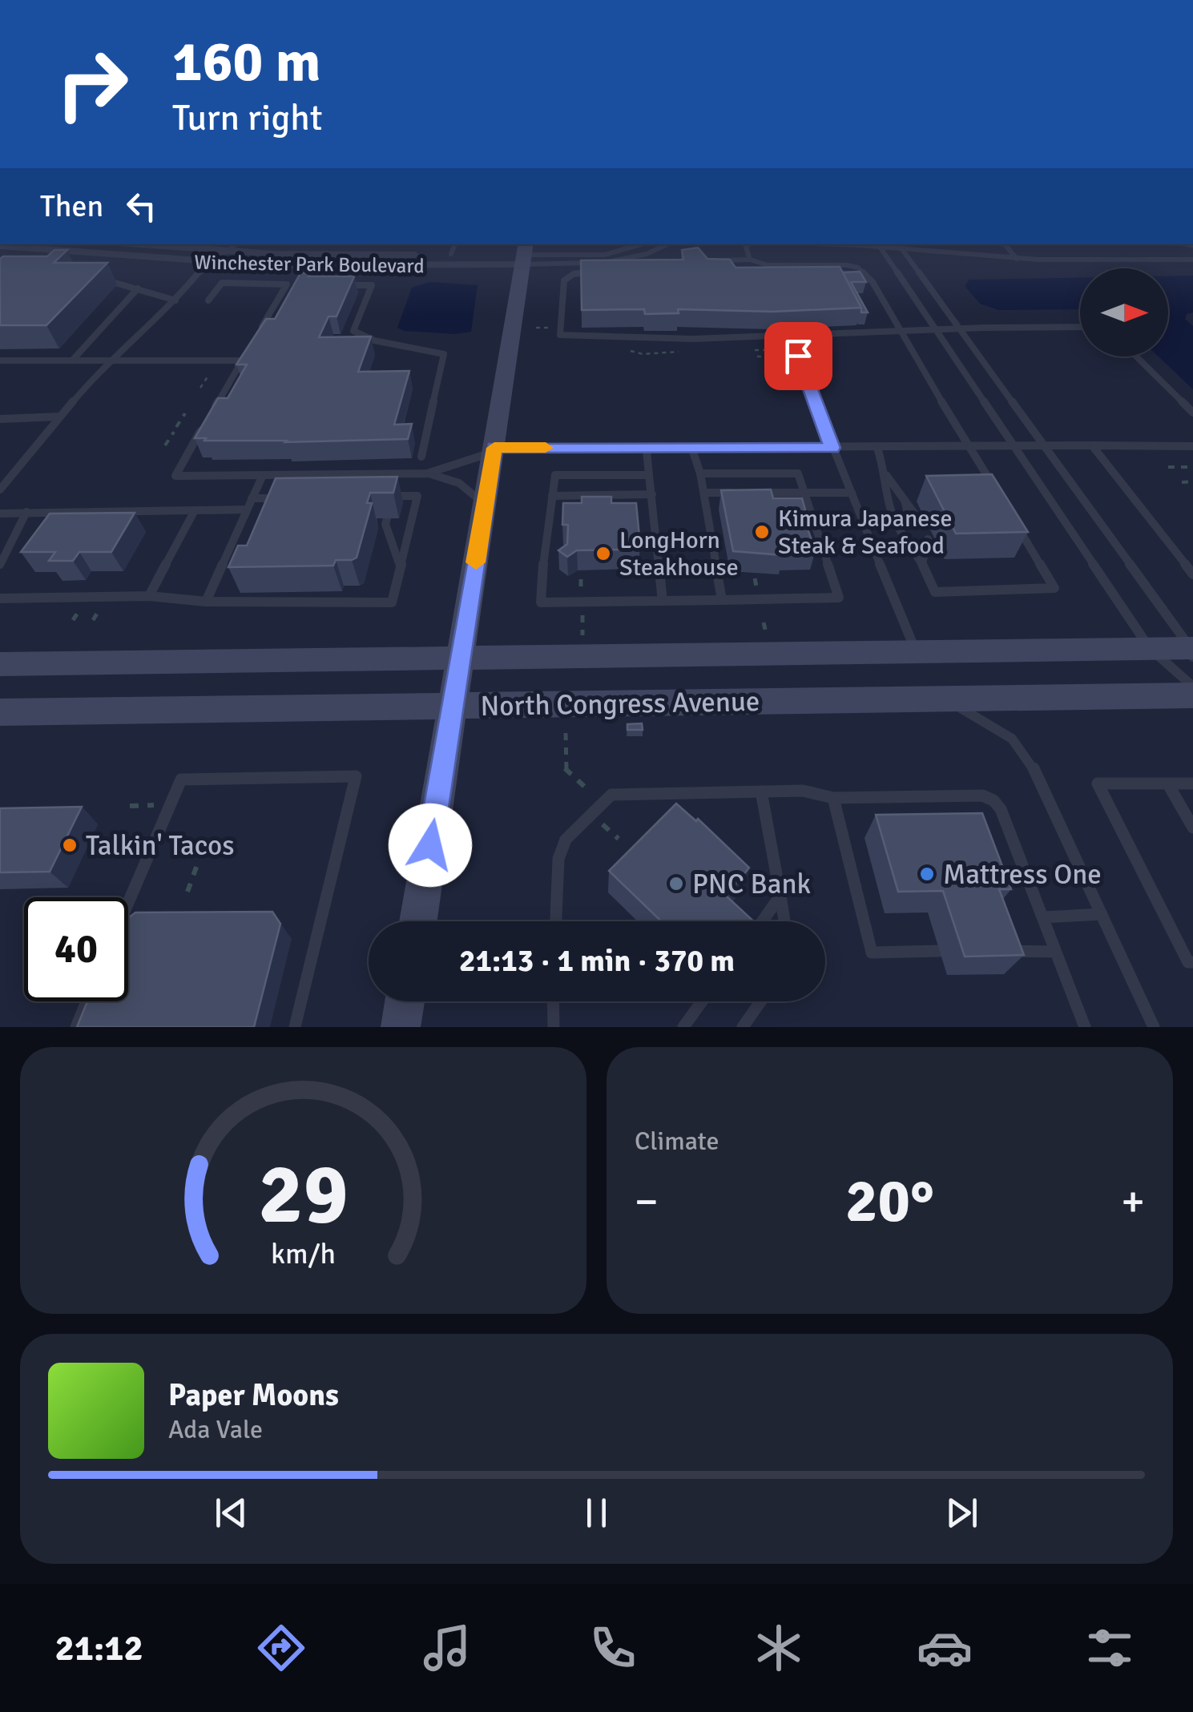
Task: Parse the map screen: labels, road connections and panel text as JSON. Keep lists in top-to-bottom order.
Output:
{
  "streets": {
    "main road": ["North Congress Avenue"],
    "street": ["Winchester Park Boulevard"]
  },
  "places": [
    "Kimura Japanese Steak & Seafood",
    "LongHorn Steakhouse",
    "Talkin' Tacos",
    "Mattress One",
    "PNC Bank"
  ],
  "north": "right",
  "page": {
    "turn": ["160 m", "Turn right"],
    "then": "Then",
    "limit": "40",
    "trip": "21:13 · 1 min · 370 m",
    "tile": "Climate",
    "heat": ["−", "20°", "+"],
    "song": ["Paper Moons", "Ada Vale"],
    "tabs": "21:12",
    "gauge": ["29", "km/h"]
  }
}
